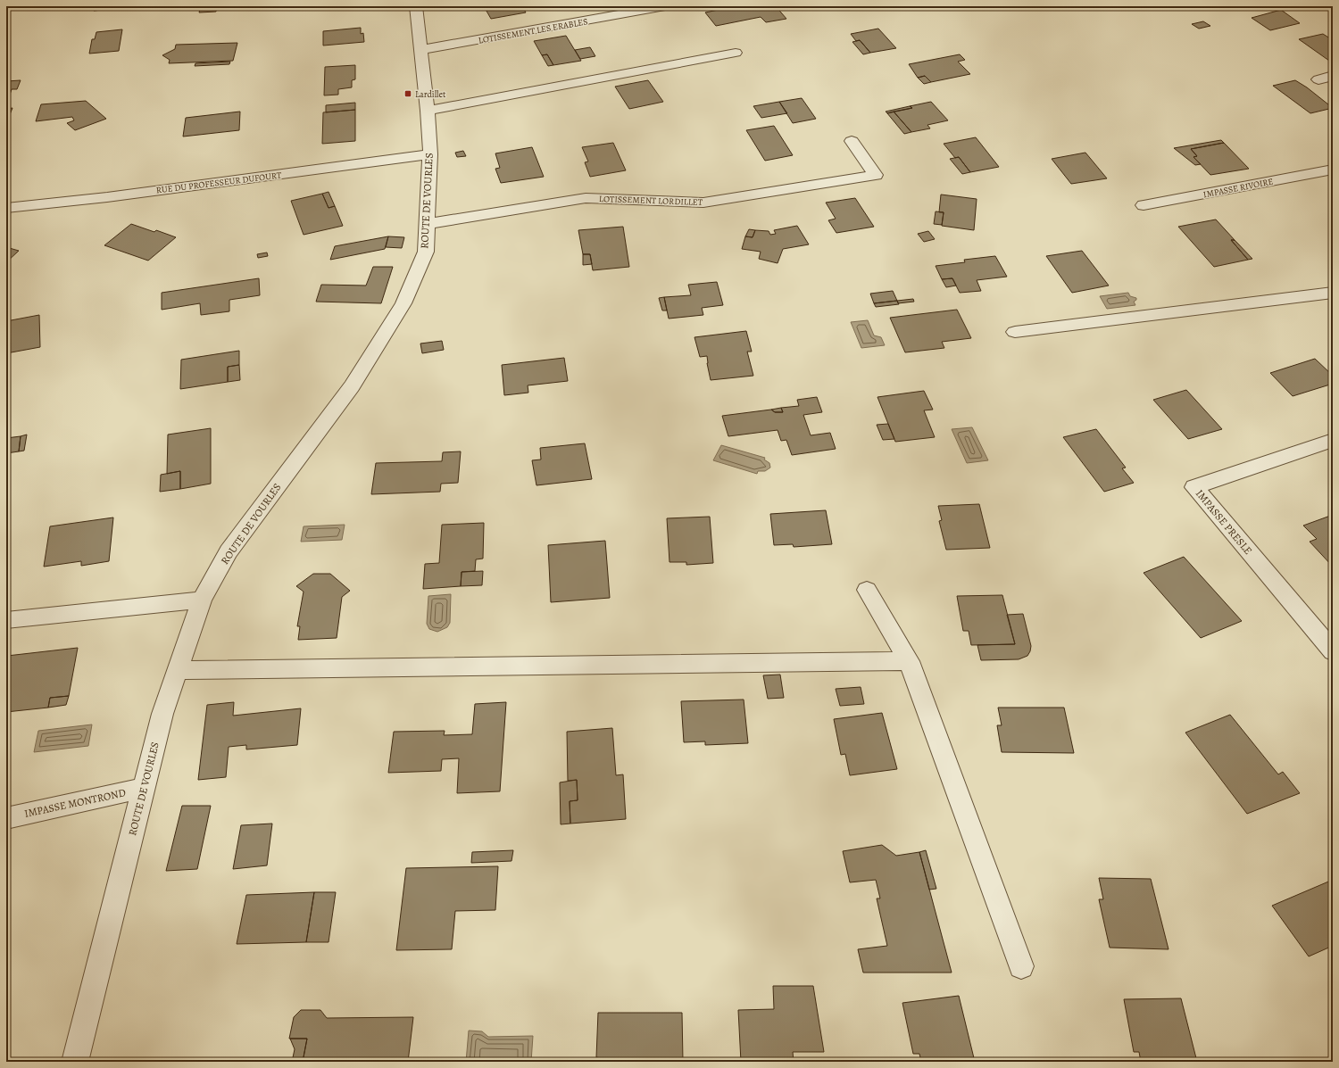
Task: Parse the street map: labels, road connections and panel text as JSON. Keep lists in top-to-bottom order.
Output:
{
  "streets": {
    "street": [
      "LOTISSEMENT LES ERABLES",
      "RUE DU PROFESSEUR DUFOURT",
      "IMPASSE RIVOIRE",
      "LOTISSEMENT LORDILLET",
      "ROUTE DE VOURLES",
      "IMPASSE PRESLE",
      "IMPASSE MONTROND"
    ]
  },
  "crossings": [
    ["LOTISSEMENT LES ERABLES", "ROUTE DE VOURLES"],
    ["RUE DU PROFESSEUR DUFOURT", "ROUTE DE VOURLES"],
    ["LOTISSEMENT LORDILLET", "ROUTE DE VOURLES"],
    ["ROUTE DE VOURLES", "IMPASSE MONTROND"]
  ],
  "places": {
    "transit": ["Lardillet"]
  }
}
